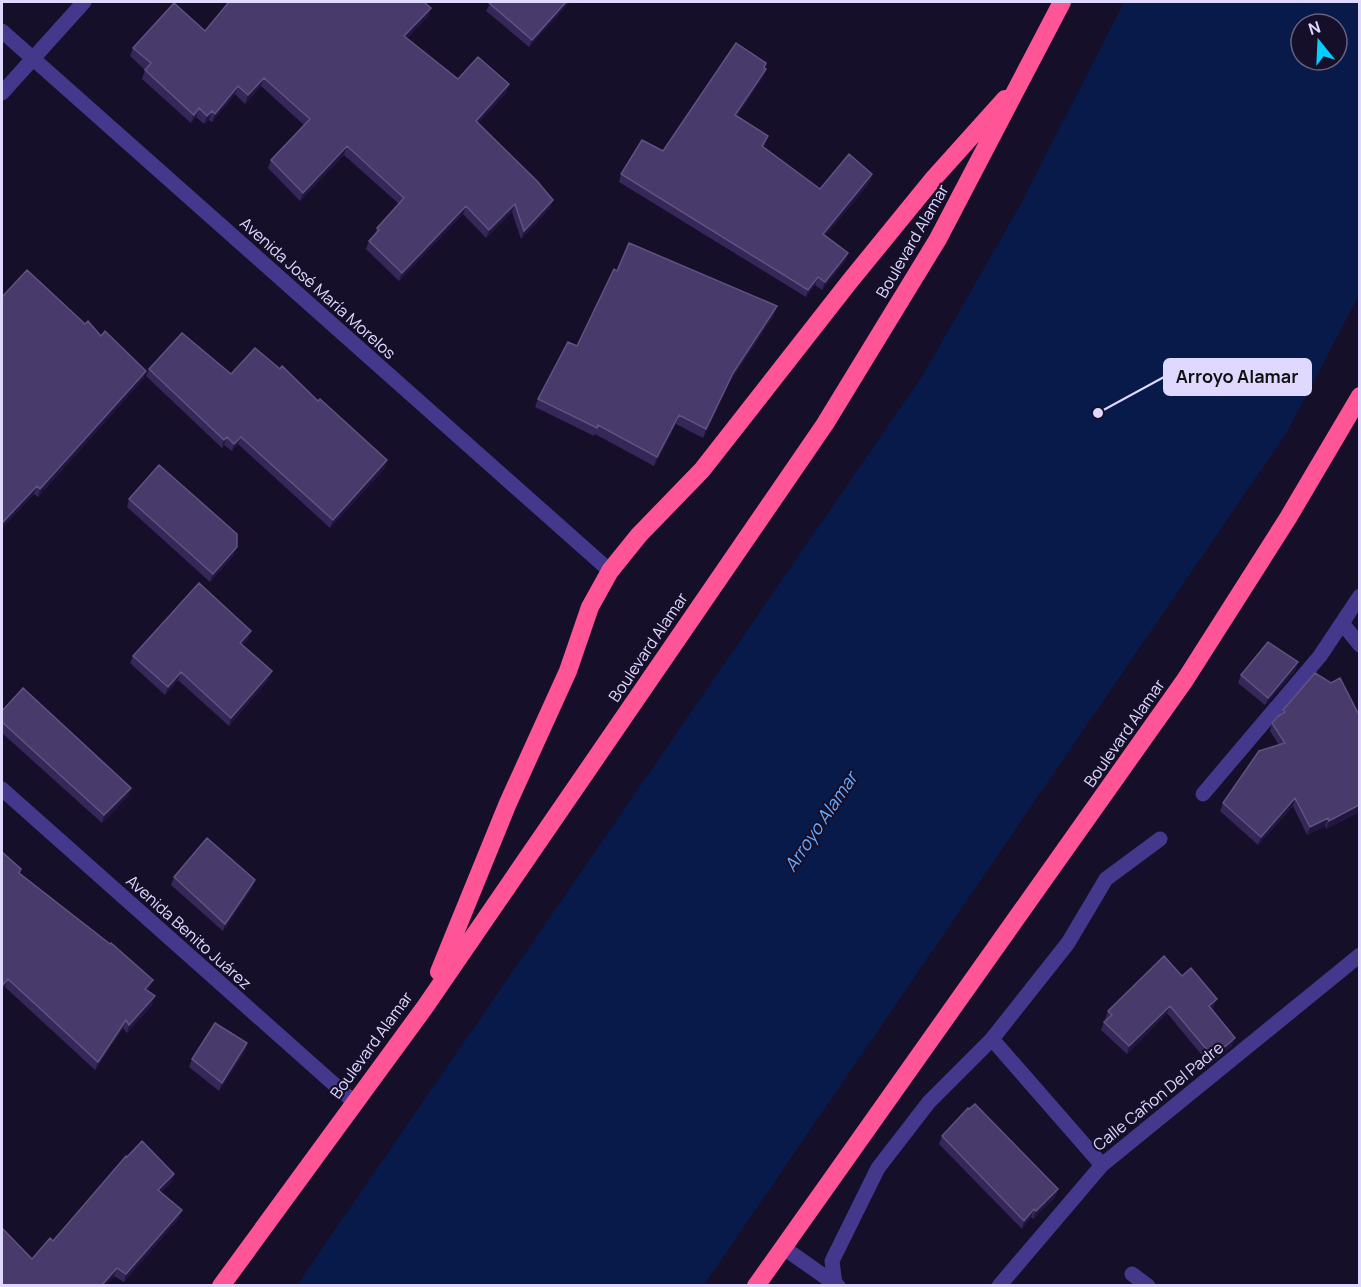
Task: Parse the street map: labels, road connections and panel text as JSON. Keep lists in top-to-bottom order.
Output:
{
  "streets": {
    "highway": ["Boulevard Alamar"],
    "street": ["Avenida José María Morelos", "Avenida Benito Juárez", "Calle Cañon Del Padre"]
  },
  "crossings": [
    ["Boulevard Alamar", "Avenida Benito Juárez"]
  ],
  "water": ["Arroyo Alamar"],
  "places": ["Arroyo Alamar"],
  "north": "top"
}
